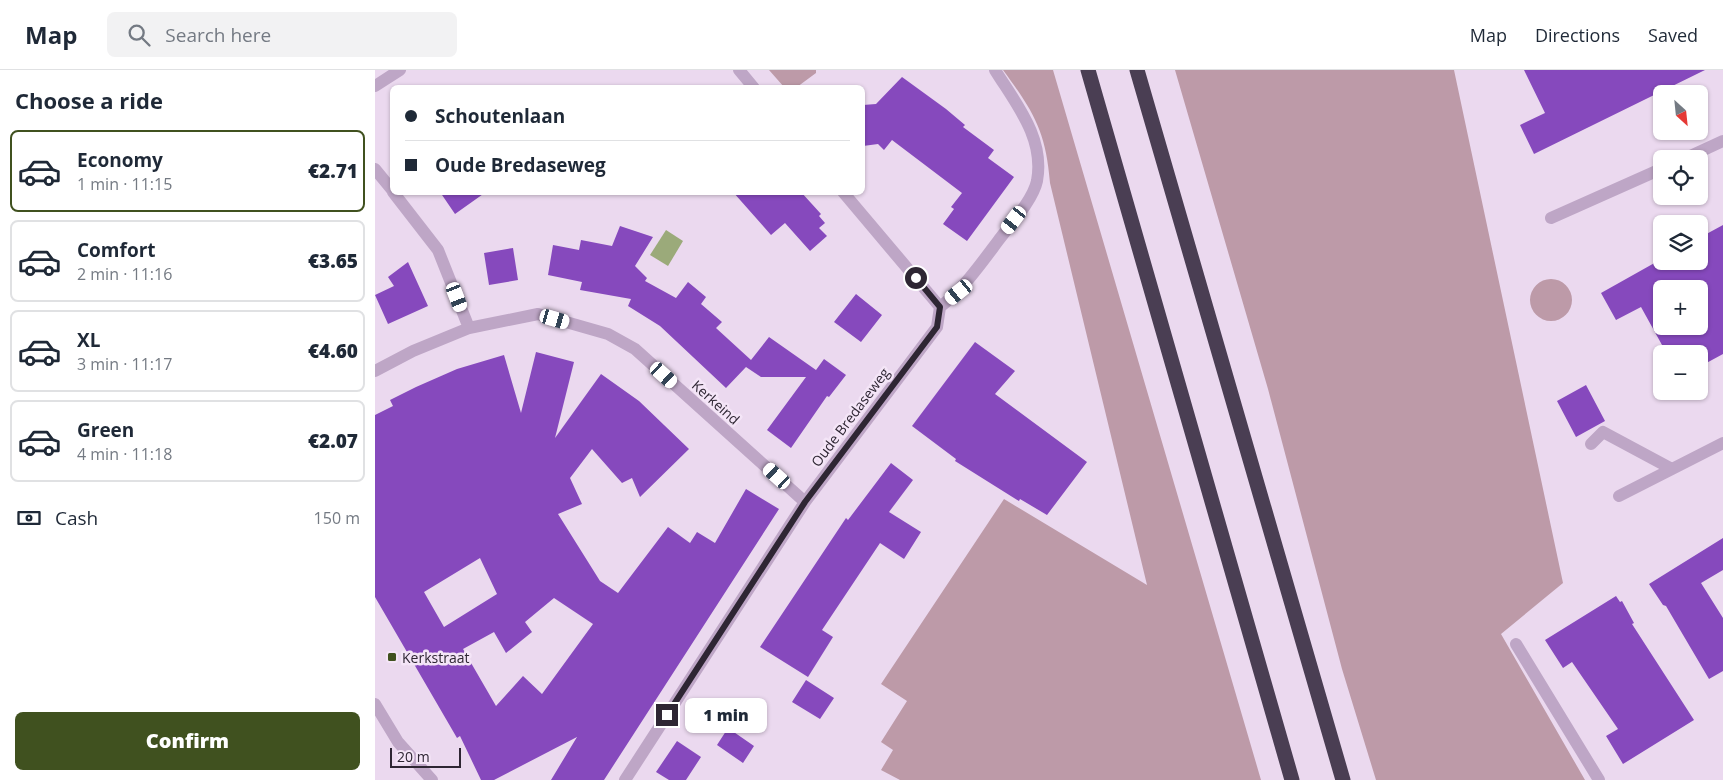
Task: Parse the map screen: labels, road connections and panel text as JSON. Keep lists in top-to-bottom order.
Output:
{
  "streets": {
    "street": ["Kerkeind", "Oude Bredaseweg"]
  },
  "crossings": [
    ["Kerkeind", "Oude Bredaseweg"]
  ],
  "places": {
    "transit": ["Kerkstraat"]
  },
  "scale_bar": "20 m",
  "north": "bottom right",
  "page": {
    "header": "Map",
    "search": "Search here",
    "nav": ["Map", "Directions", "Saved"],
    "heading": "Choose a ride",
    "map_buttons": ["+", "−"],
    "banner": ["Schoutenlaan", "Oude Bredaseweg"],
    "list": [
      {
        "name": "Economy",
        "note": "1 min · 11:15",
        "value": "€2.71"
      },
      {
        "name": "Comfort",
        "note": "2 min · 11:16",
        "value": "€3.65"
      },
      {
        "name": "XL",
        "note": "3 min · 11:17",
        "value": "€4.60"
      },
      {
        "name": "Green",
        "note": "4 min · 11:18",
        "value": "€2.07"
      }
    ],
    "pay": ["Cash", "150 m"],
    "bubble": "1 min",
    "buttons": "Confirm",
    "scale": "20 m"
  }
}
